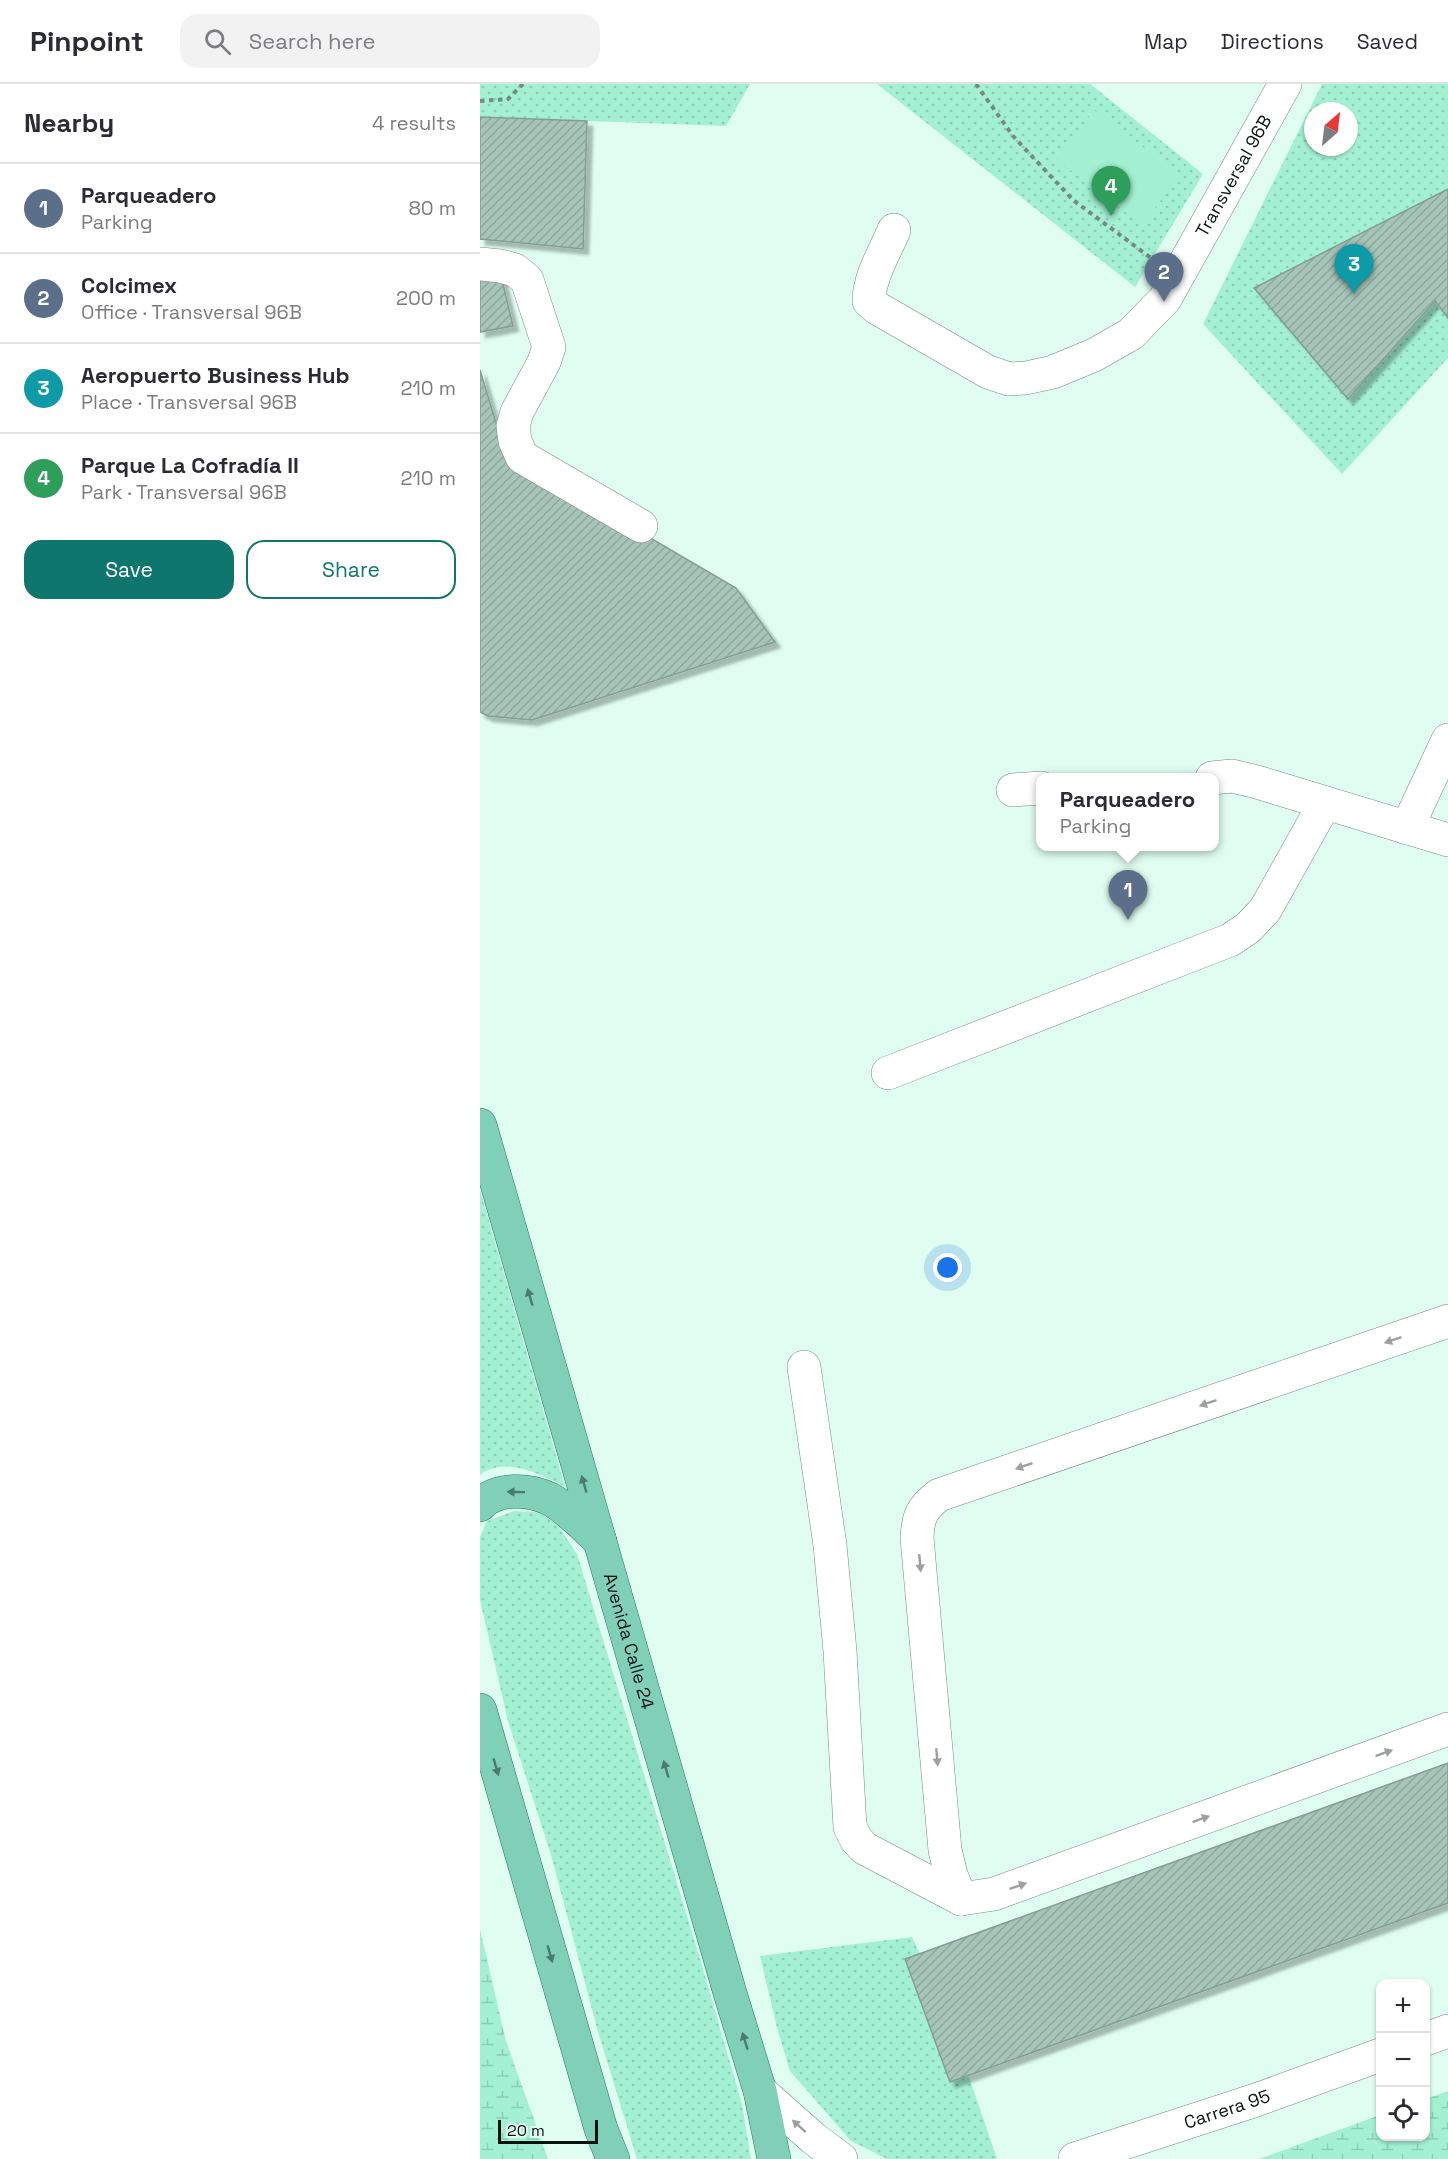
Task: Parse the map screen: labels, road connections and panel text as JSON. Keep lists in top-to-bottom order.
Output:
{
  "streets": {
    "main road": ["Avenida Calle 24"],
    "street": ["Transversal 96B", "Carrera 95"]
  },
  "scale_bar": "20 m",
  "north": "top right",
  "page": {
    "header": "Pinpoint",
    "search": "Search here",
    "nav": ["Map", "Directions", "Saved"],
    "heading": ["Nearby", "4 results"],
    "list": [
      {
        "mark": "1",
        "name": "Parqueadero",
        "note": "Parking",
        "value": "80 m"
      },
      {
        "mark": "2",
        "name": "Colcimex",
        "note": "Office · Transversal 96B",
        "value": "200 m"
      },
      {
        "mark": "3",
        "name": "Aeropuerto Business Hub",
        "note": "Place · Transversal 96B",
        "value": "210 m"
      },
      {
        "mark": "4",
        "name": "Parque La Cofradía II",
        "note": "Park · Transversal 96B",
        "value": "210 m"
      }
    ],
    "pins": [
      "4",
      "3",
      "2",
      "1"
    ],
    "buttons": ["Save", "Share"],
    "popup": ["Parqueadero", "Parking"],
    "map_buttons": ["+", "−"],
    "scale": "20 m"
  }
}
